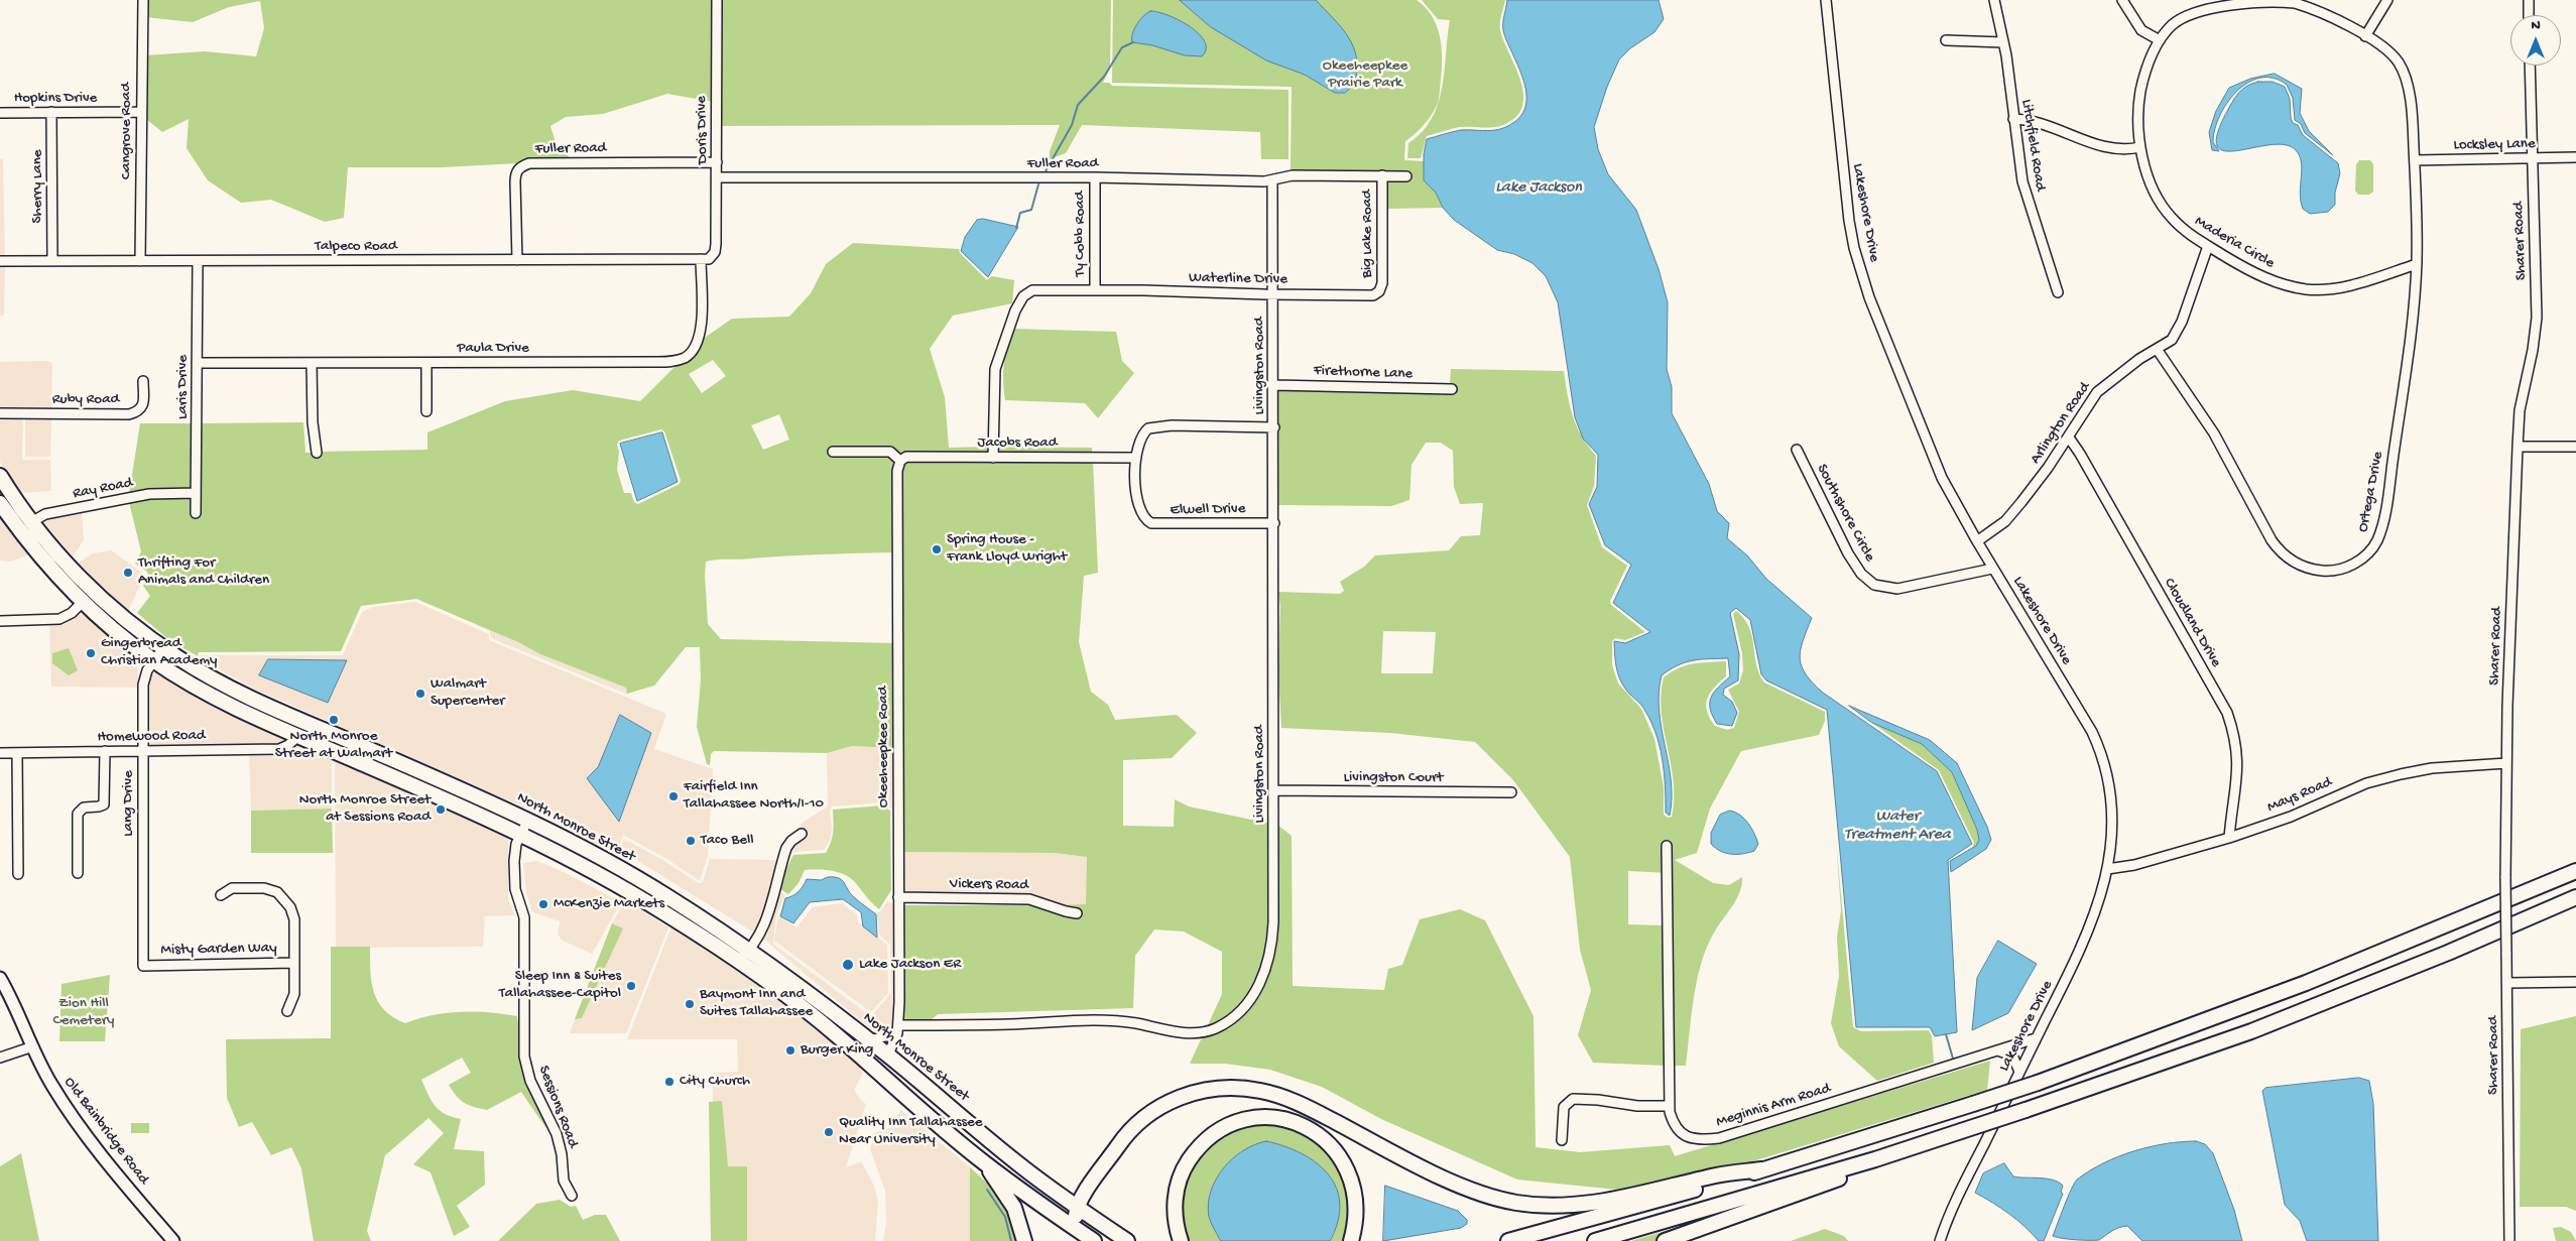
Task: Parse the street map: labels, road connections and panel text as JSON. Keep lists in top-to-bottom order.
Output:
{
  "streets": {
    "highway": ["North Monroe Street"],
    "main road": ["Old Bainbridge Road"],
    "street": [
      "Hopkins Drive",
      "Doris Drive",
      "Cangrove Road",
      "Litchfield Road",
      "Locksley Lane",
      "Fuller Road",
      "Sherry Lane",
      "Lakeshore Drive",
      "Ty Cobb Road",
      "Big Lake Road",
      "Sharer Road",
      "Maderia Circle",
      "Talpeco Road",
      "Waterline Drive",
      "Paula Drive",
      "Livingston Road",
      "Firethorne Lane",
      "Laris Drive",
      "Ruby Road",
      "Arlington Road",
      "Jacobs Road",
      "Ray Road",
      "Ortega Drive",
      "Elwell Drive",
      "Southshore Circle",
      "Cloudland Drive",
      "Homewood Road",
      "Okeeheepkee Road",
      "Livingston Court",
      "Mays Road",
      "Lang Drive",
      "Vickers Road",
      "Misty Garden Way",
      "Meginnis Arm Road",
      "Sessions Road"
    ]
  },
  "crossings": [
    ["Hopkins Drive", "Cangrove Road"],
    ["Hopkins Drive", "Sherry Lane"],
    ["Doris Drive", "Fuller Road"],
    ["Doris Drive", "Talpeco Road"],
    ["Cangrove Road", "Talpeco Road"],
    ["Locksley Lane", "Sharer Road"],
    ["Locksley Lane", "Maderia Circle"],
    ["Locksley Lane", "Ortega Drive"],
    ["Fuller Road", "Ty Cobb Road"],
    ["Fuller Road", "Big Lake Road"],
    ["Fuller Road", "Talpeco Road"],
    ["Fuller Road", "Livingston Road"],
    ["Sherry Lane", "Talpeco Road"],
    ["Lakeshore Drive", "Arlington Road"],
    ["Lakeshore Drive", "Southshore Circle"],
    ["Lakeshore Drive", "Mays Road"],
    ["Lakeshore Drive", "Meginnis Arm Road"],
    ["Ty Cobb Road", "Waterline Drive"],
    ["Big Lake Road", "Waterline Drive"],
    ["Sharer Road", "Mays Road"],
    ["Maderia Circle", "Arlington Road"],
    ["Maderia Circle", "Ortega Drive"],
    ["Talpeco Road", "Paula Drive"],
    ["Talpeco Road", "Laris Drive"],
    ["Waterline Drive", "Livingston Road"],
    ["Waterline Drive", "Jacobs Road"],
    ["Paula Drive", "Laris Drive"],
    ["Livingston Road", "Firethorne Lane"],
    ["Livingston Road", "Elwell Drive"],
    ["Livingston Road", "Okeeheepkee Road"],
    ["Livingston Road", "Livingston Court"],
    ["Laris Drive", "Ray Road"],
    ["Arlington Road", "Ortega Drive"],
    ["Arlington Road", "Cloudland Drive"],
    ["Jacobs Road", "Elwell Drive"],
    ["Jacobs Road", "Okeeheepkee Road"],
    ["Ray Road", "North Monroe Street"],
    ["Cloudland Drive", "Mays Road"],
    ["Homewood Road", "Lang Drive"],
    ["Homewood Road", "North Monroe Street"],
    ["Okeeheepkee Road", "North Monroe Street"],
    ["Okeeheepkee Road", "Vickers Road"],
    ["Lang Drive", "North Monroe Street"],
    ["Lang Drive", "Misty Garden Way"],
    ["North Monroe Street", "Sessions Road"]
  ],
  "water": ["Lake Jackson", "Water Treatment Area"],
  "parks": ["Okeeheepkee Prairie Park", "Zion Hill Cemetery"],
  "places": [
    "Spring House - Frank Lloyd Wright",
    "Thrifting For Animals and Children",
    "Gingerbread Christian Academy",
    "Walmart Supercenter",
    "North Monroe Street at Walmart",
    "Fairfield Inn Tallahassee North/I-10",
    "North Monroe Street at Sessions Road",
    "Taco Bell",
    "McKenzie Markets",
    "Lake Jackson ER",
    "Sleep Inn & Suites Tallahassee-Capitol",
    "Baymont Inn and Suites Tallahassee",
    "Burger King",
    "City Church",
    "Quality Inn Tallahassee Near University"
  ],
  "north": "top"
}
